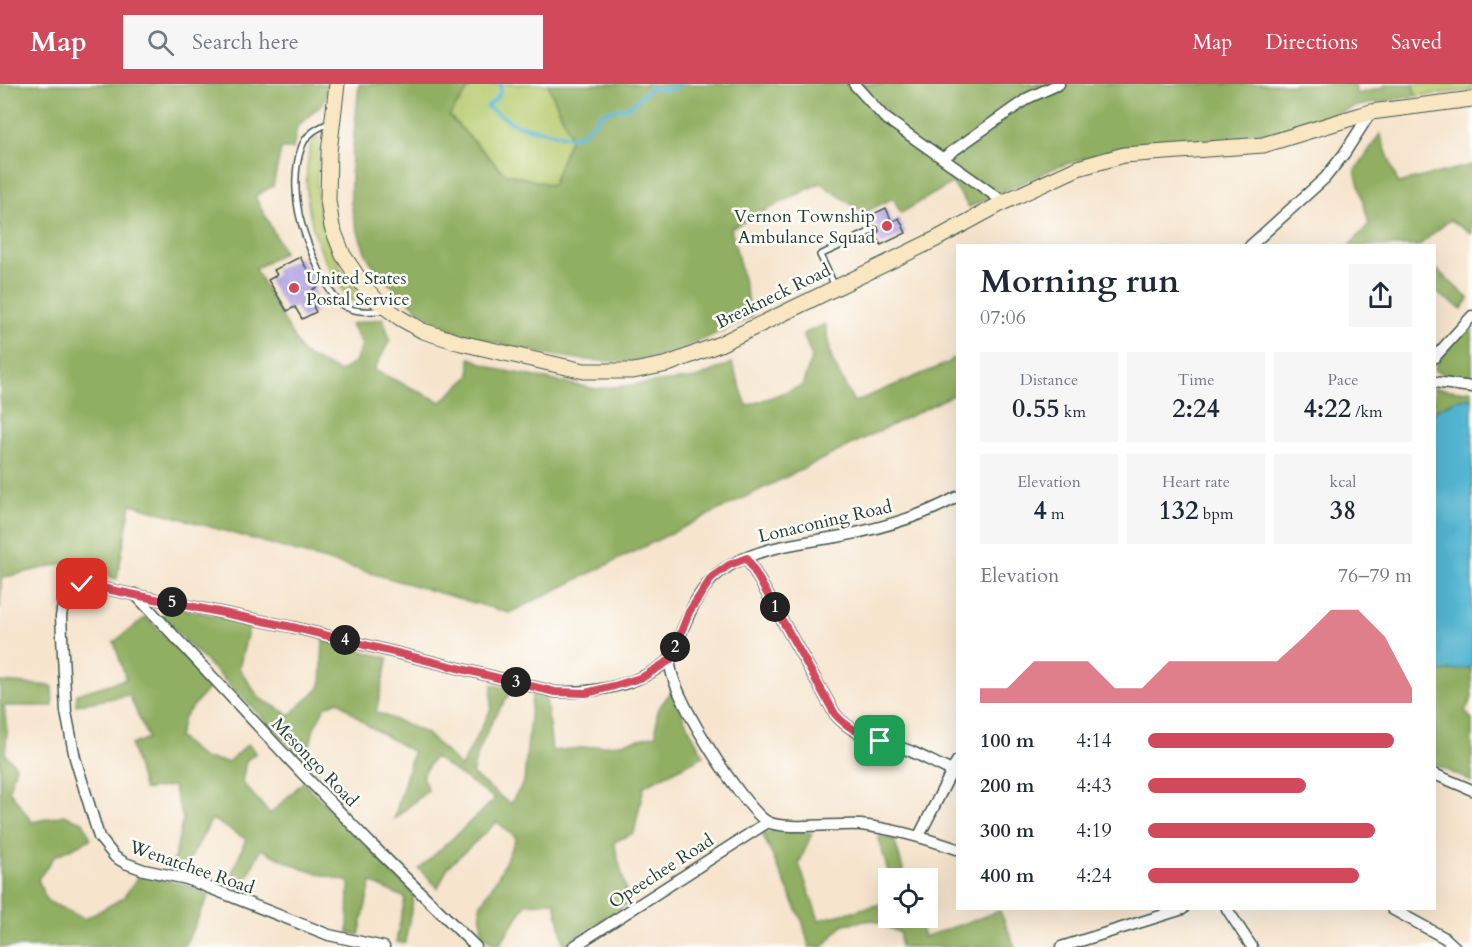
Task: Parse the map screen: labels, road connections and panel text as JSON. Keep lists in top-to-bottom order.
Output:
{
  "streets": {
    "street": [
      "Breakneck Road",
      "Lonaconing Road",
      "Mesongo Road",
      "Wenatchee Road",
      "Opeechee Road"
    ]
  },
  "crossings": [
    ["Lonaconing Road", "Wenatchee Road"],
    ["Mesongo Road", "Wenatchee Road"]
  ],
  "places": ["Vernon Township Ambulance Squad", "United States Postal Service"],
  "page": {
    "header": "Map",
    "search": "Search here",
    "nav": ["Map", "Directions", "Saved"],
    "heading": ["Morning run", "07:06"],
    "stats": [
      ["Distance", "0.55 km"],
      ["Time", "2:24"],
      ["Pace", "4:22 /km"],
      ["Elevation", "4 m"],
      ["Heart rate", "132 bpm"],
      ["kcal", "38"]
    ],
    "chart": ["Elevation", "76–79 m"],
    "pins": [
      "5",
      "1",
      "4",
      "2",
      "3"
    ],
    "list": [
      {
        "name": "100 m",
        "note": "4:14"
      },
      {
        "name": "200 m",
        "note": "4:43"
      },
      {
        "name": "300 m",
        "note": "4:19"
      },
      {
        "name": "400 m",
        "note": "4:24"
      }
    ]
  }
}
